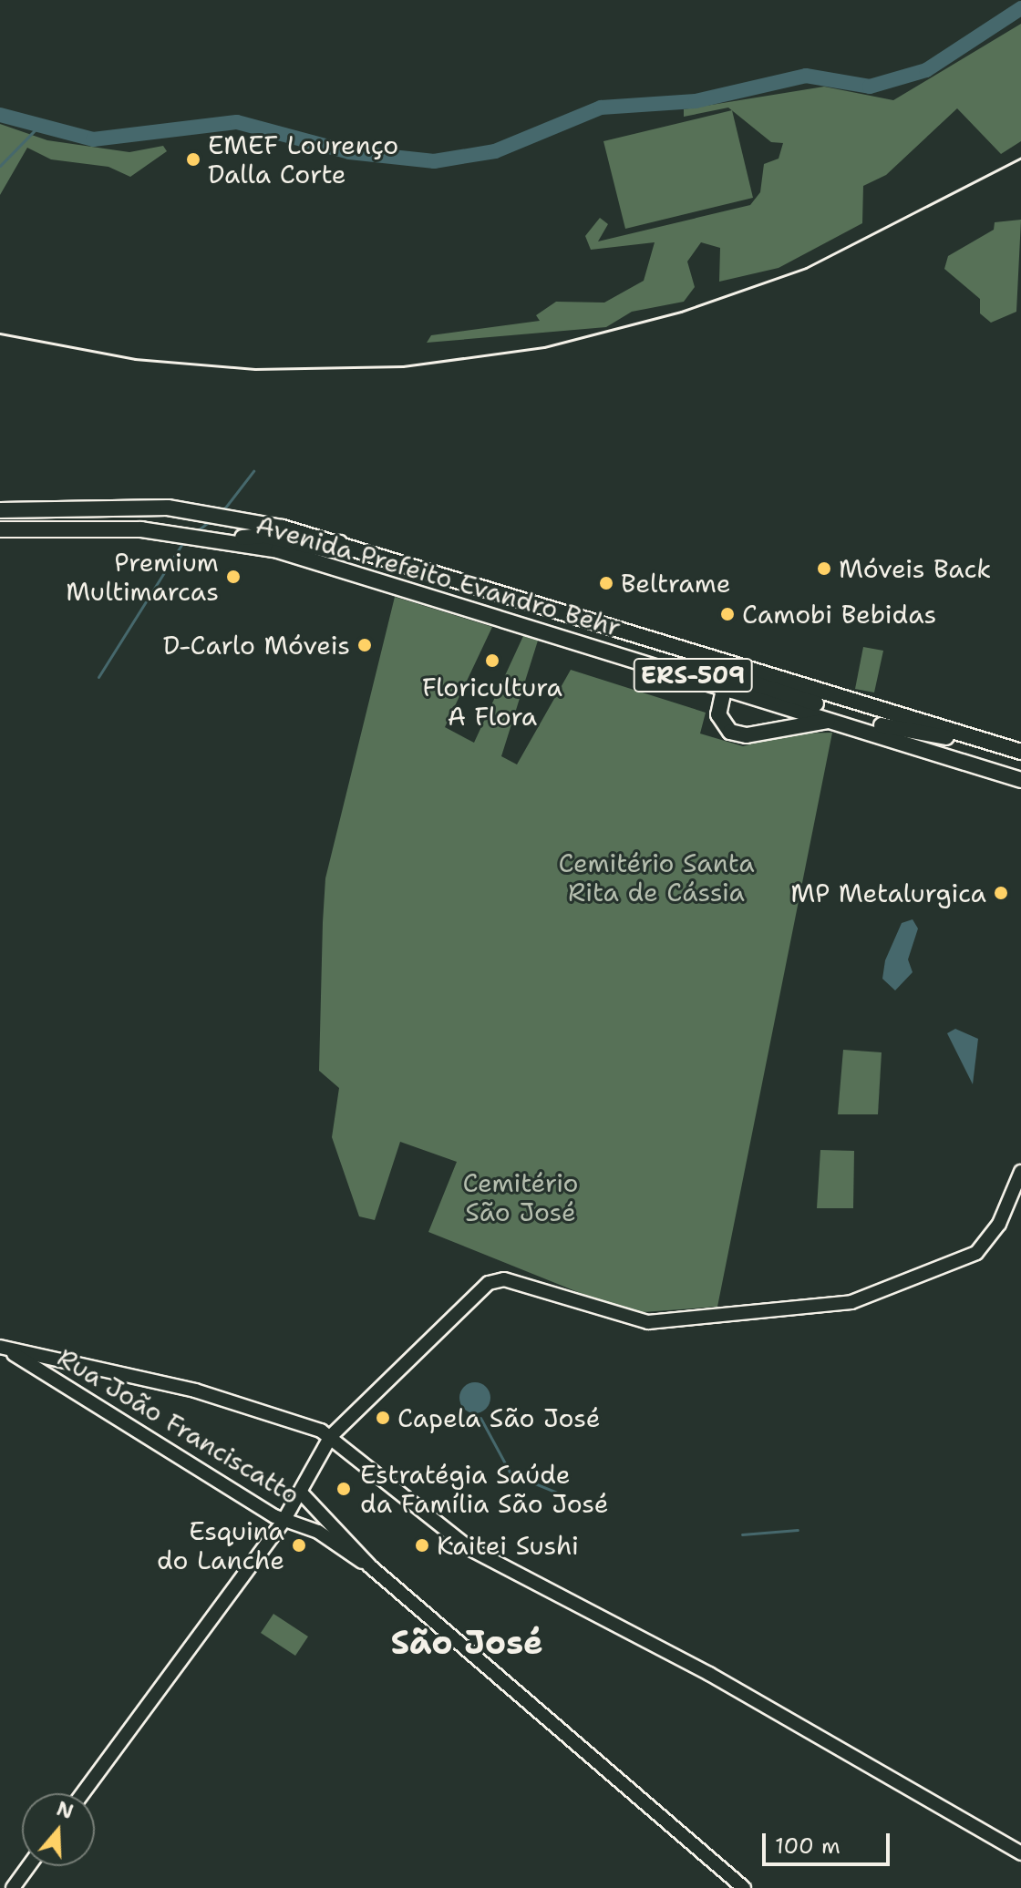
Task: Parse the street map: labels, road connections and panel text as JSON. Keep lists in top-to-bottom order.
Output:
{
  "streets": {
    "highway": ["Avenida Prefeito Evandro Behr", "ERS-509"],
    "street": ["Rua João Franciscatto"]
  },
  "crossings": [
    ["Avenida Prefeito Evandro Behr", "ERS-509"]
  ],
  "districts": ["São José"],
  "parks": ["Cemitério Santa Rita de Cássia", "Cemitério São José"],
  "places": [
    "EMEF Lourenço Dalla Corte",
    "Móveis Back",
    "Premium Multimarcas",
    "Beltrame",
    "Camobi Bebidas",
    "D-Carlo Móveis",
    "Floricultura A Flora",
    "MP Metalurgica",
    "Capela São José",
    "Estratégia Saúde da Família São José",
    "Esquina do Lanche",
    "Kaitei Sushi"
  ],
  "scale_bar": "100 m",
  "north": "top"
}
